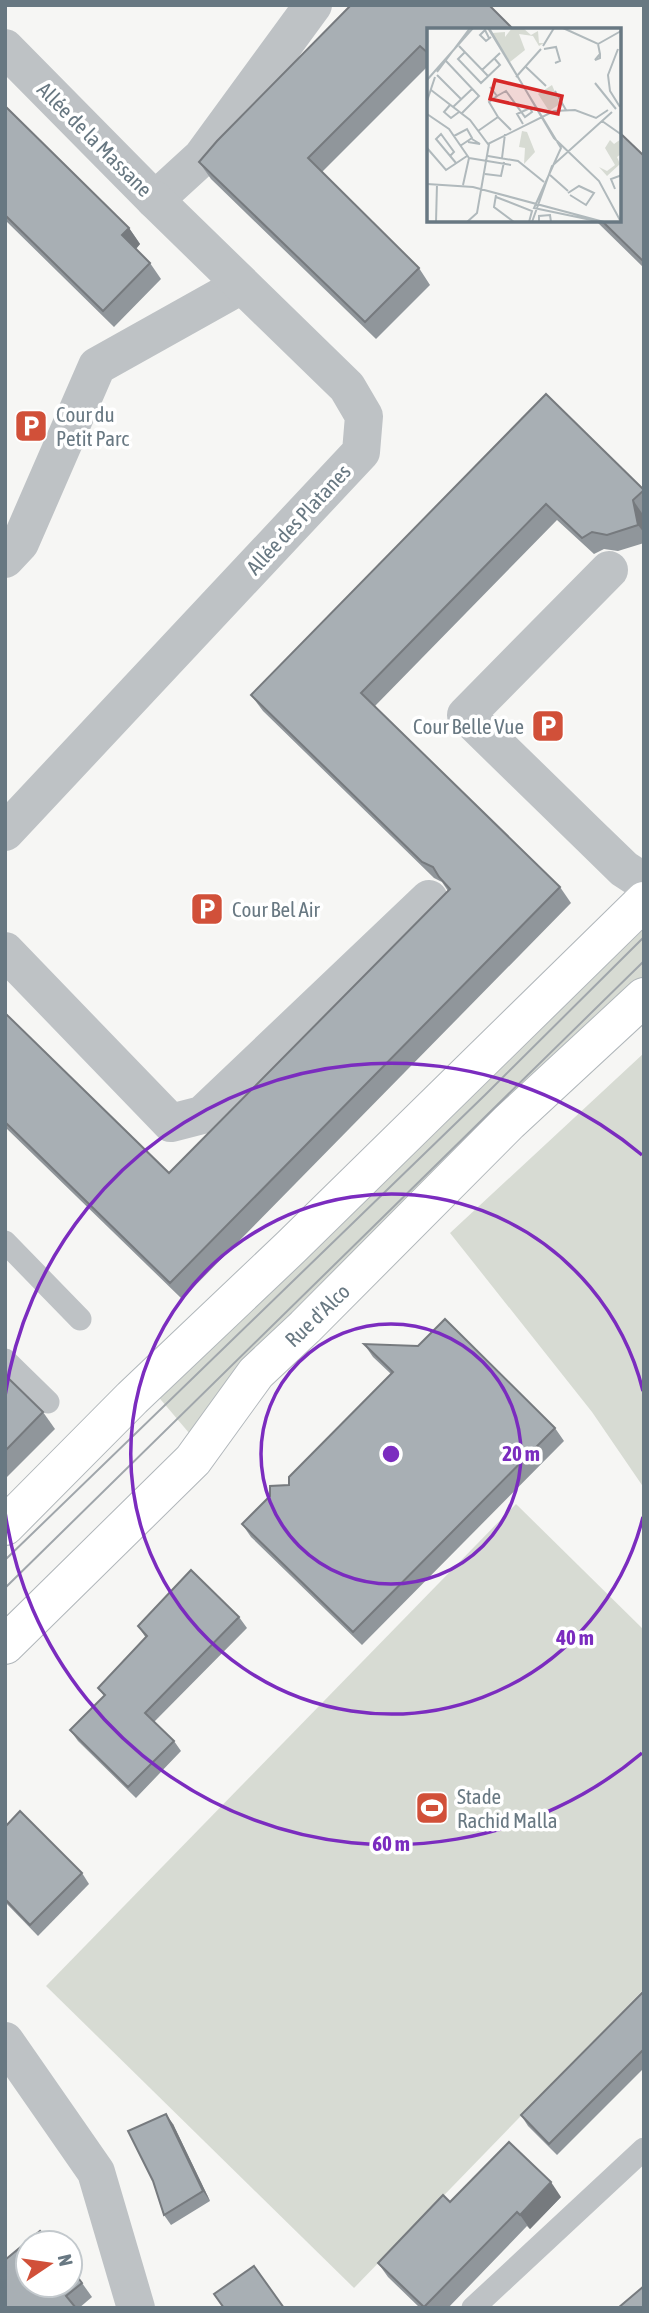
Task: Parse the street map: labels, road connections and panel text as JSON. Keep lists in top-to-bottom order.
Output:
{
  "streets": {
    "street": ["Allée de la Massane", "Allée des Platanes", "Rue d'Alco"]
  },
  "crossings": [
    ["Allée de la Massane", "Allée des Platanes"]
  ],
  "places": {
    "parking": ["Cour du Petit Parc", "Cour Belle Vue", "Cour Bel Air"],
    "sports": ["Stade Rachid Malla"]
  },
  "north": "right",
  "rings": ["20 m", "40 m", "60 m"]
}
